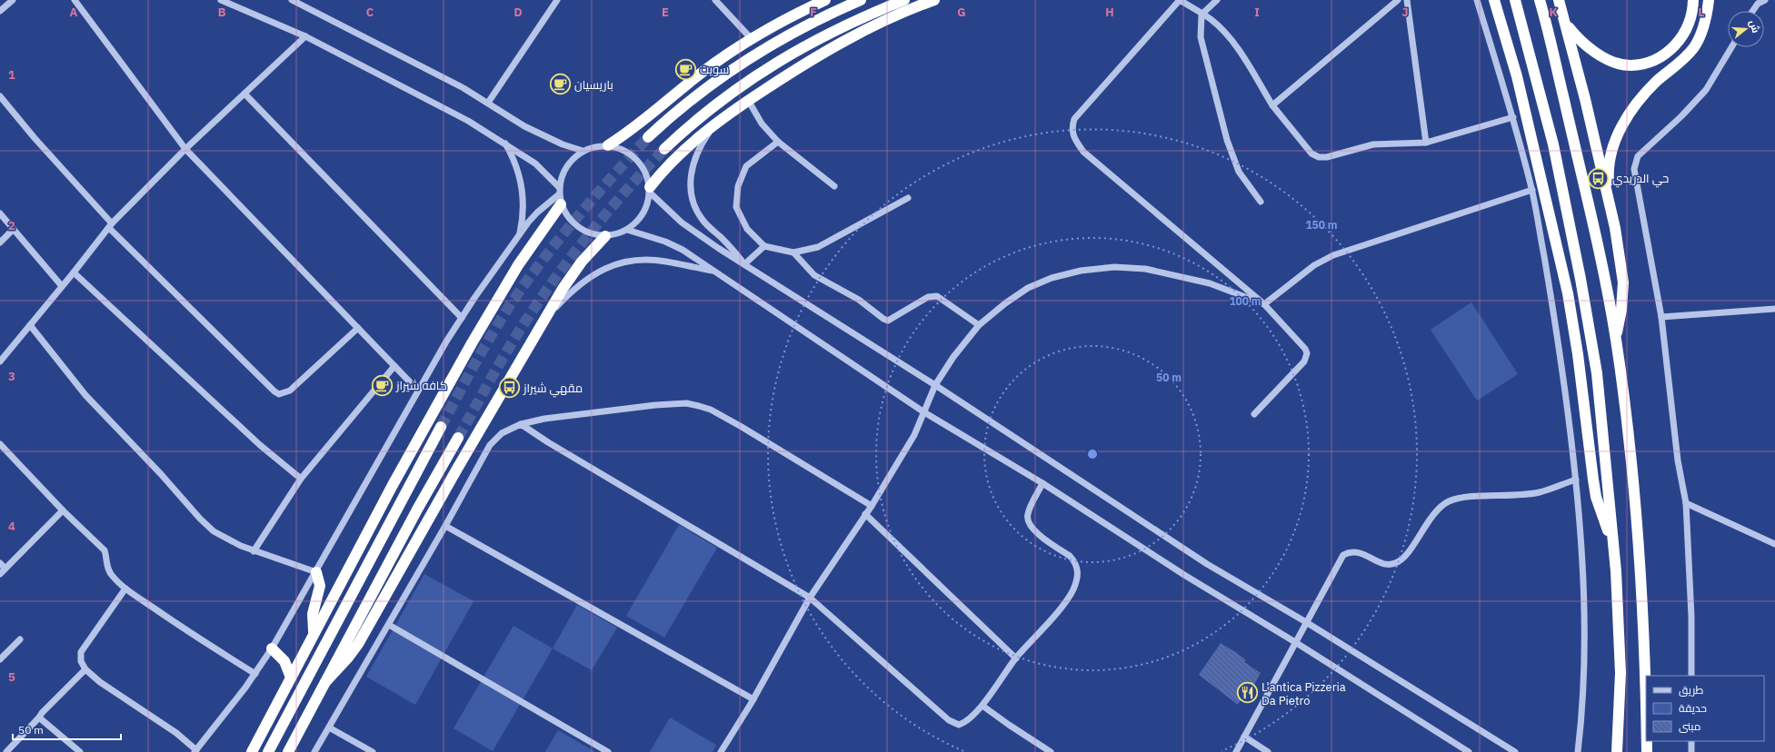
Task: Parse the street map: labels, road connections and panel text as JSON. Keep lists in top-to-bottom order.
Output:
{
  "places": {
    "cafe": ["سويت", "باريسيان", "کافه شيراز"],
    "bus stop": ["حي الدريدي", "مقهي شيراز"],
    "restaurant": ["L'antica Pizzeria Da Pietro"]
  },
  "legend": ["طريق", "حديقة", "مبنى"],
  "scale_bar": "50 m",
  "north": "right",
  "grid": {
    "columns": [
      "A",
      "B",
      "C",
      "D",
      "E",
      "F",
      "G",
      "H",
      "I",
      "J",
      "K",
      "L"
    ],
    "rows": [
      "1",
      "2",
      "3",
      "4",
      "5"
    ]
  },
  "rings": ["150 m", "100 m", "50 m"]
}
